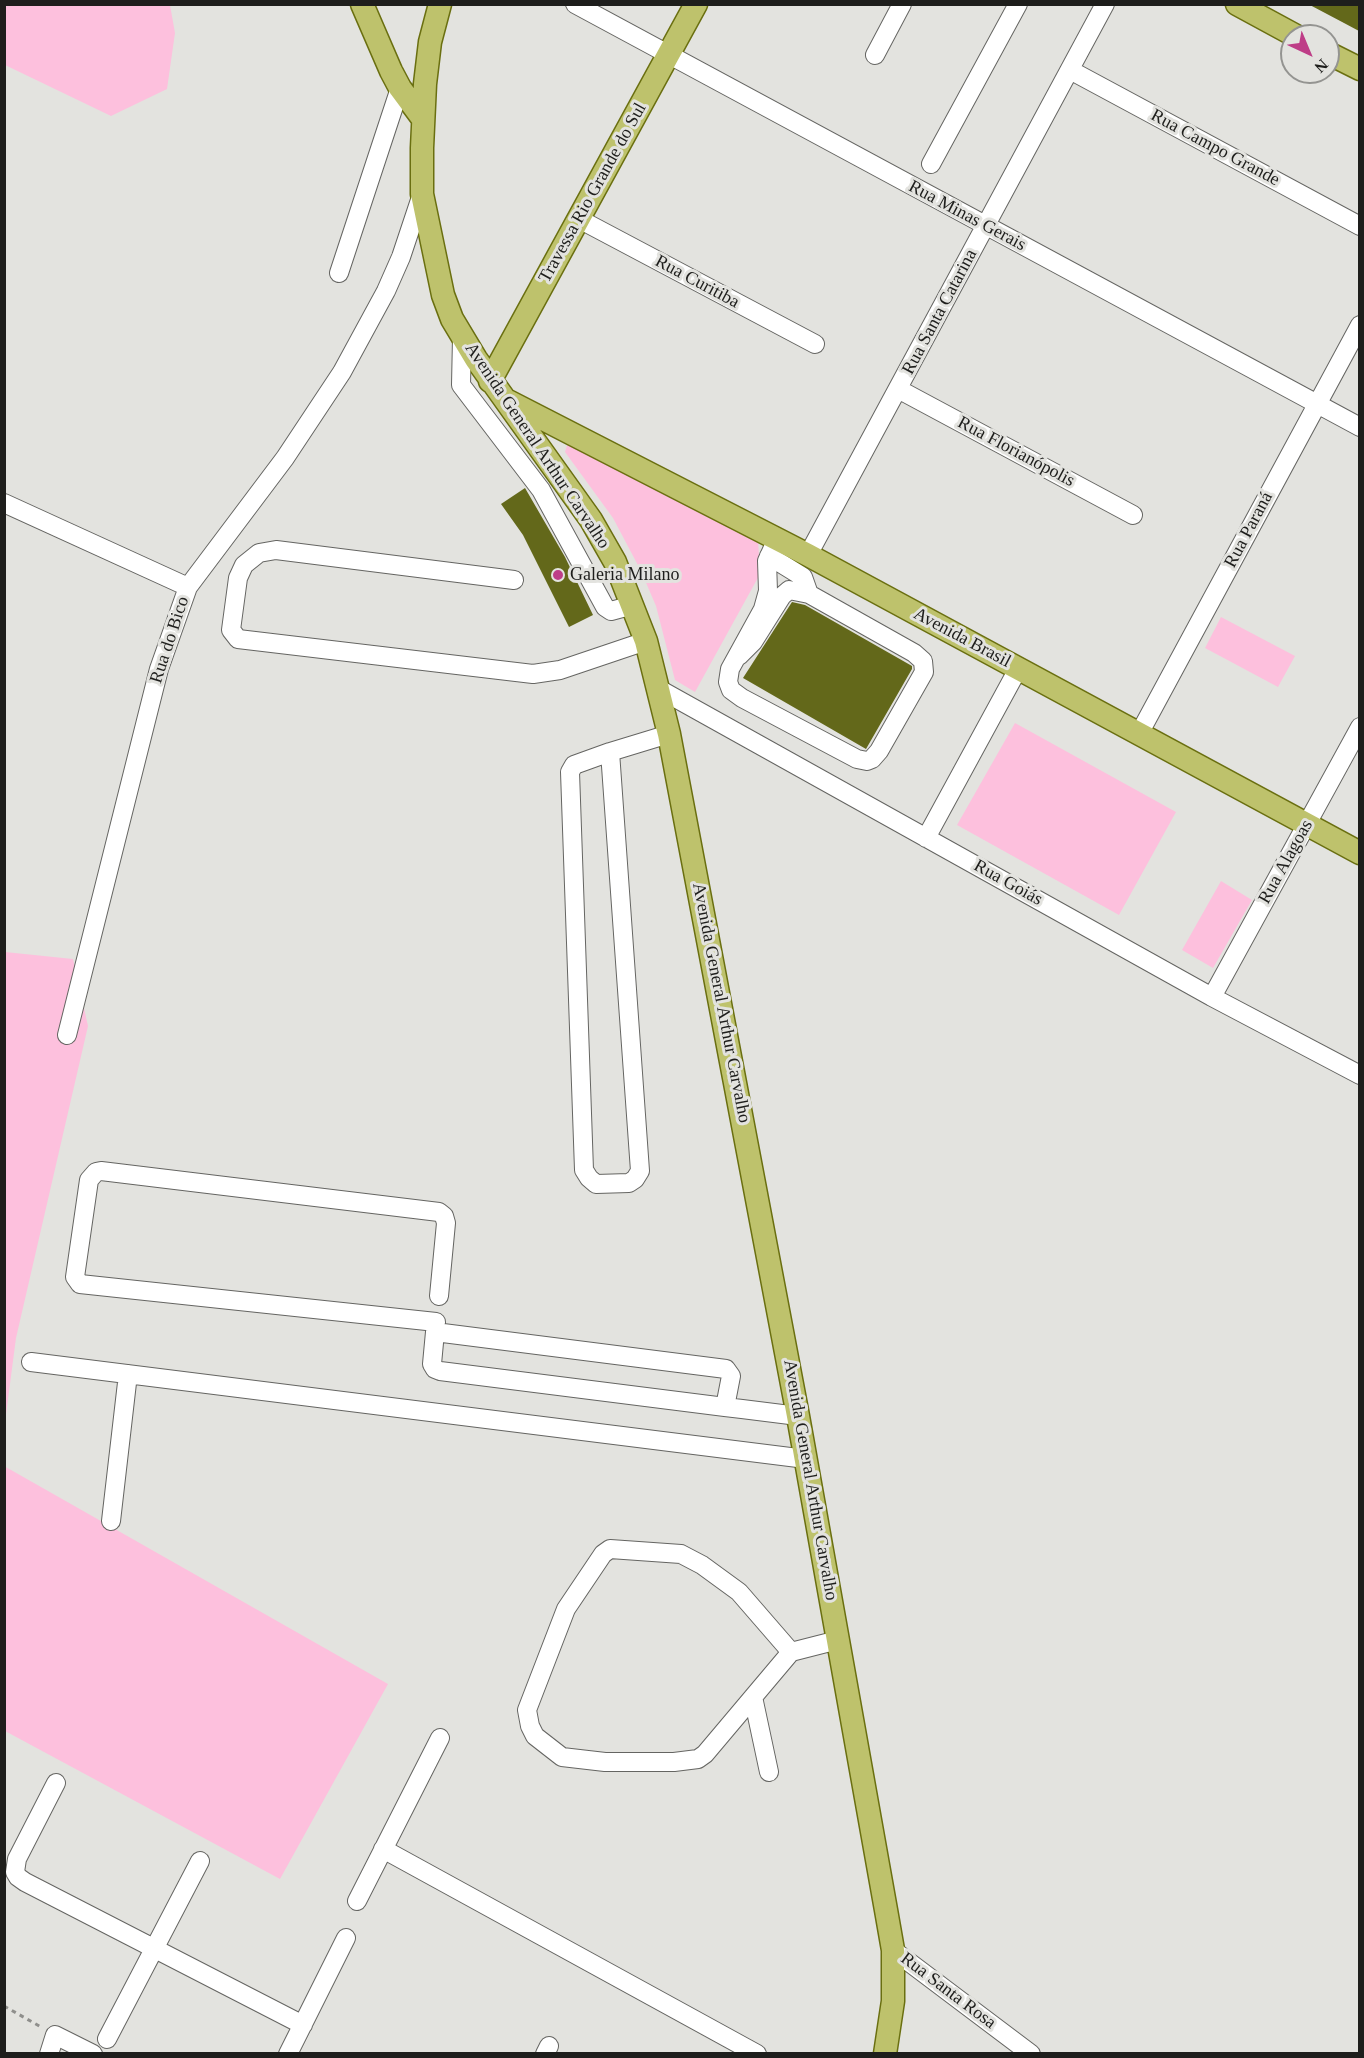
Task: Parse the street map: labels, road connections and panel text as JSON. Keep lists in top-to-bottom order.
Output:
{
  "streets": {
    "main road": ["Travessa Rio Grande do Sul", "Avenida General Arthur Carvalho", "Avenida Brasil"],
    "street": [
      "Rua Campo Grande",
      "Rua Minas Gerais",
      "Rua Curitiba",
      "Rua Santa Catarina",
      "Rua Florianópolis",
      "Rua Paraná",
      "Rua do Bico",
      "Rua Alagoas",
      "Rua Goiás",
      "Rua Santa Rosa"
    ]
  },
  "crossings": [
    ["Rua Campo Grande", "Rua Santa Catarina"],
    ["Travessa Rio Grande do Sul", "Rua Minas Gerais"],
    ["Travessa Rio Grande do Sul", "Rua Curitiba"],
    ["Travessa Rio Grande do Sul", "Avenida General Arthur Carvalho"],
    ["Travessa Rio Grande do Sul", "Avenida Brasil"],
    ["Rua Minas Gerais", "Rua Santa Catarina"],
    ["Rua Minas Gerais", "Rua Paraná"],
    ["Rua Santa Catarina", "Rua Florianópolis"],
    ["Rua Santa Catarina", "Avenida Brasil"],
    ["Avenida General Arthur Carvalho", "Avenida Brasil"],
    ["Avenida General Arthur Carvalho", "Rua do Bico"],
    ["Avenida General Arthur Carvalho", "Rua Goiás"],
    ["Avenida General Arthur Carvalho", "Rua Santa Rosa"],
    ["Rua Paraná", "Avenida Brasil"],
    ["Avenida Brasil", "Rua Alagoas"],
    ["Rua Alagoas", "Rua Goiás"]
  ],
  "places": ["Galeria Milano"],
  "north": "bottom right"
}
